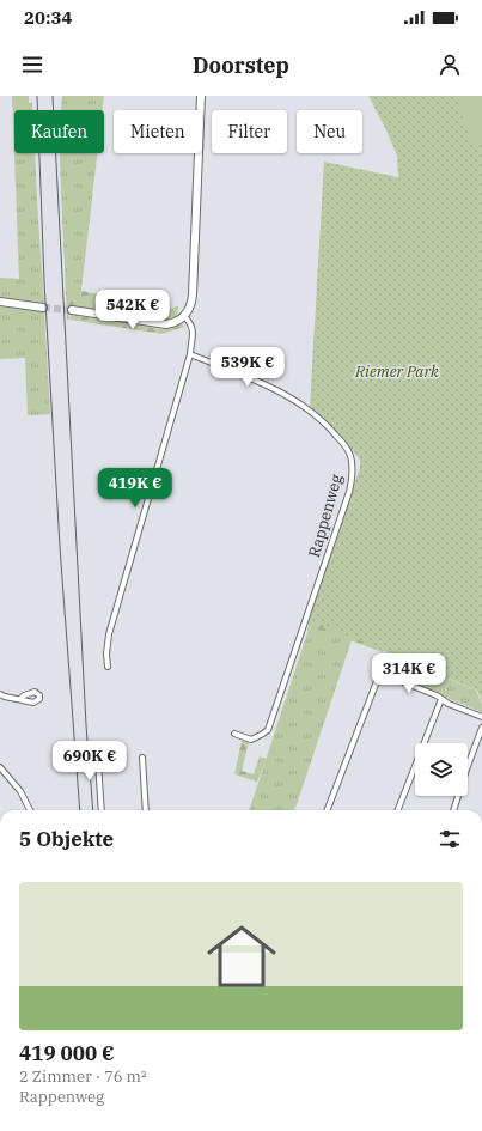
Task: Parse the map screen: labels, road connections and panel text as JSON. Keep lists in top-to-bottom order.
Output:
{
  "streets": {
    "street": ["Rappenweg"]
  },
  "parks": ["Riemer Park"],
  "page": {
    "status": "20:34",
    "header": "Doorstep",
    "chip": [
      "Kaufen",
      "Mieten",
      "Filter",
      "Neu"
    ],
    "price": [
      "542K €",
      "539K €",
      "419K €",
      "314K €",
      "690K €"
    ],
    "heading": "5 Objekte",
    "list": [
      {
        "name": "419 000 €",
        "note": "2 Zimmer · 76 m² · Rappenweg"
      }
    ]
  }
}
